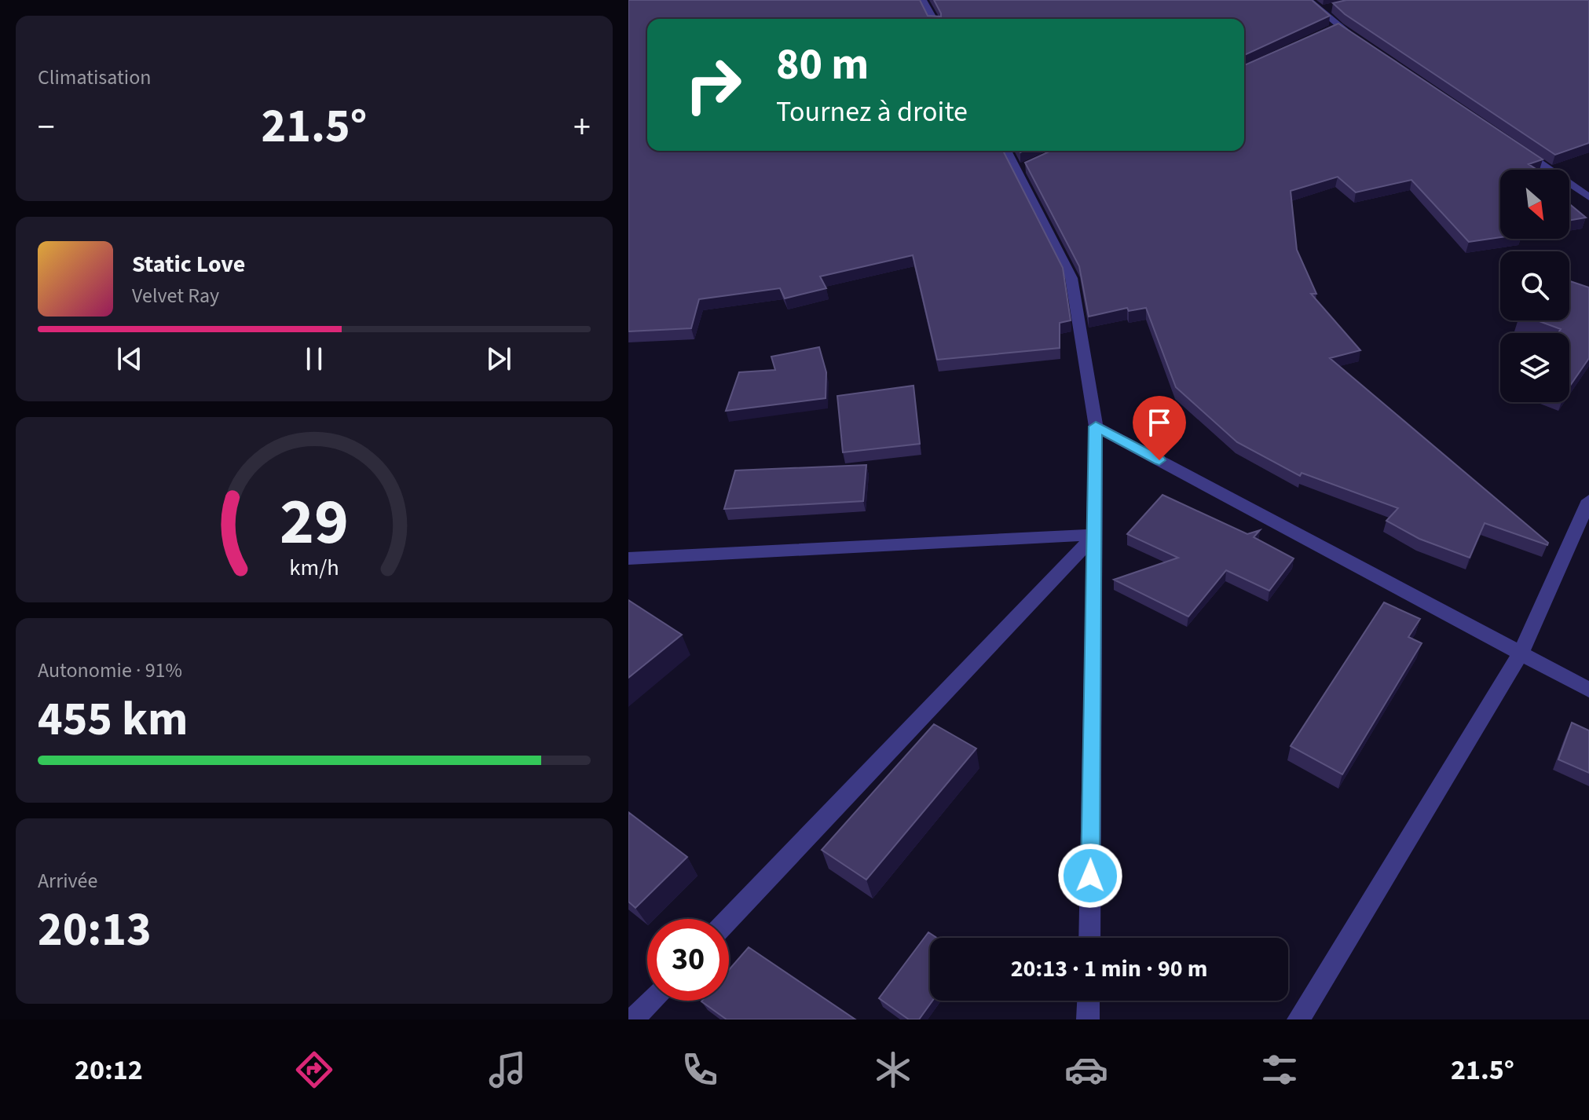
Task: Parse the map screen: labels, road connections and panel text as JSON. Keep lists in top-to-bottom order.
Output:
{
  "north": "bottom right",
  "page": {
    "tile": [
      "Climatisation",
      ["Autonomie · 91%", "455 km"],
      ["Arrivée", "20:13"]
    ],
    "turn": ["80 m", "Tournez à droite"],
    "heat": ["−", "21.5°", "+"],
    "song": ["Static Love", "Velvet Ray"],
    "limit": "30",
    "trip": "20:13 · 1 min · 90 m",
    "tabs": ["20:12", "21.5°"],
    "gauge": ["29", "km/h"]
  }
}
